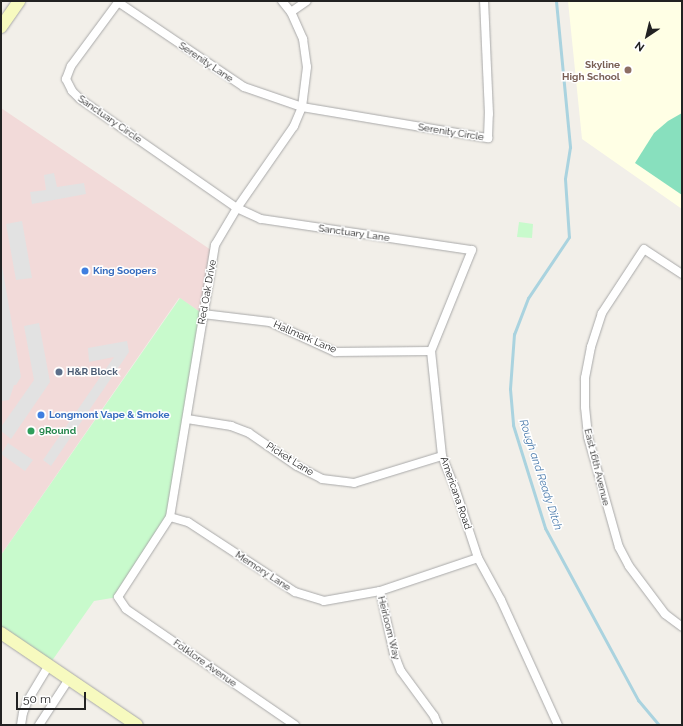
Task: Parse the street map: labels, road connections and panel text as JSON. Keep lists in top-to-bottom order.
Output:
{
  "streets": {
    "street": [
      "Serenity Lane",
      "Sanctuary Circle",
      "Serenity Circle",
      "Sanctuary Lane",
      "Red Oak Drive",
      "Hallmark Lane",
      "Picket Lane",
      "East 16th Avenue",
      "Americana Road",
      "Memory Lane",
      "Heirloom Way",
      "Folklore Avenue"
    ]
  },
  "crossings": [
    ["Serenity Lane", "Sanctuary Circle"],
    ["Serenity Lane", "Serenity Circle"],
    ["Serenity Lane", "Red Oak Drive"],
    ["Sanctuary Circle", "Sanctuary Lane"],
    ["Sanctuary Circle", "Red Oak Drive"],
    ["Serenity Circle", "Red Oak Drive"],
    ["Sanctuary Lane", "Red Oak Drive"],
    ["Sanctuary Lane", "Americana Road"],
    ["Red Oak Drive", "Hallmark Lane"],
    ["Red Oak Drive", "Picket Lane"],
    ["Red Oak Drive", "Memory Lane"],
    ["Red Oak Drive", "Folklore Avenue"],
    ["Hallmark Lane", "Americana Road"],
    ["Picket Lane", "Americana Road"],
    ["Americana Road", "Memory Lane"],
    ["Memory Lane", "Heirloom Way"]
  ],
  "water": ["Rough and Ready Ditch"],
  "places": [
    "Skyline High School",
    "King Soopers",
    "H&R Block",
    "Longmont Vape & Smoke",
    "9Round"
  ],
  "scale_bar": "50 m",
  "north": "bottom left"
}
